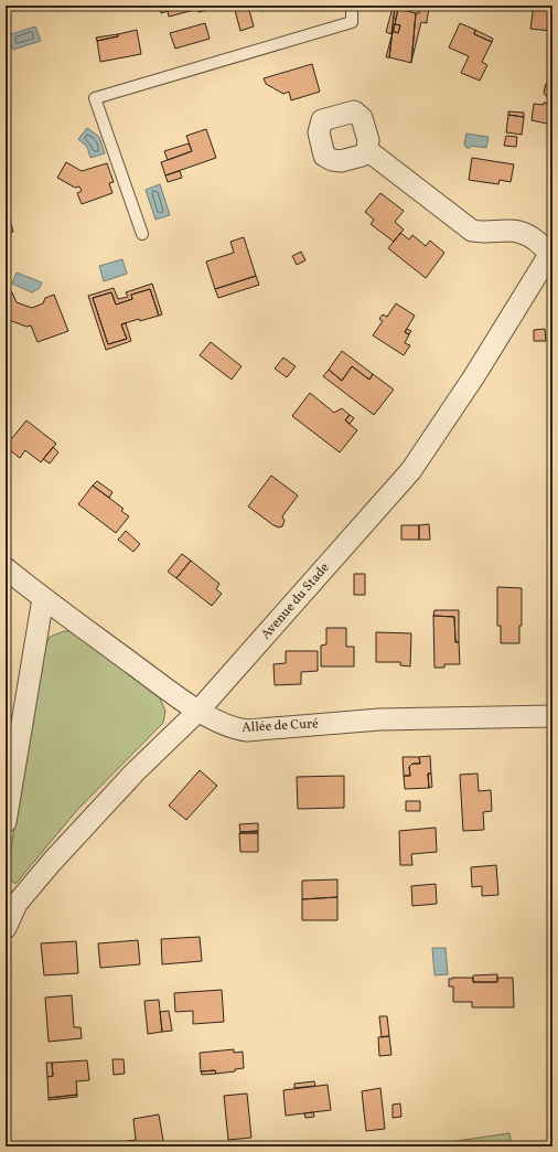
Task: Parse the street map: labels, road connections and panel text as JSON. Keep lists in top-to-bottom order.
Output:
{
  "streets": {
    "street": ["Avenue du Stade", "Allée de Curé"]
  },
  "crossings": [
    ["Avenue du Stade", "Allée de Curé"]
  ]
}
